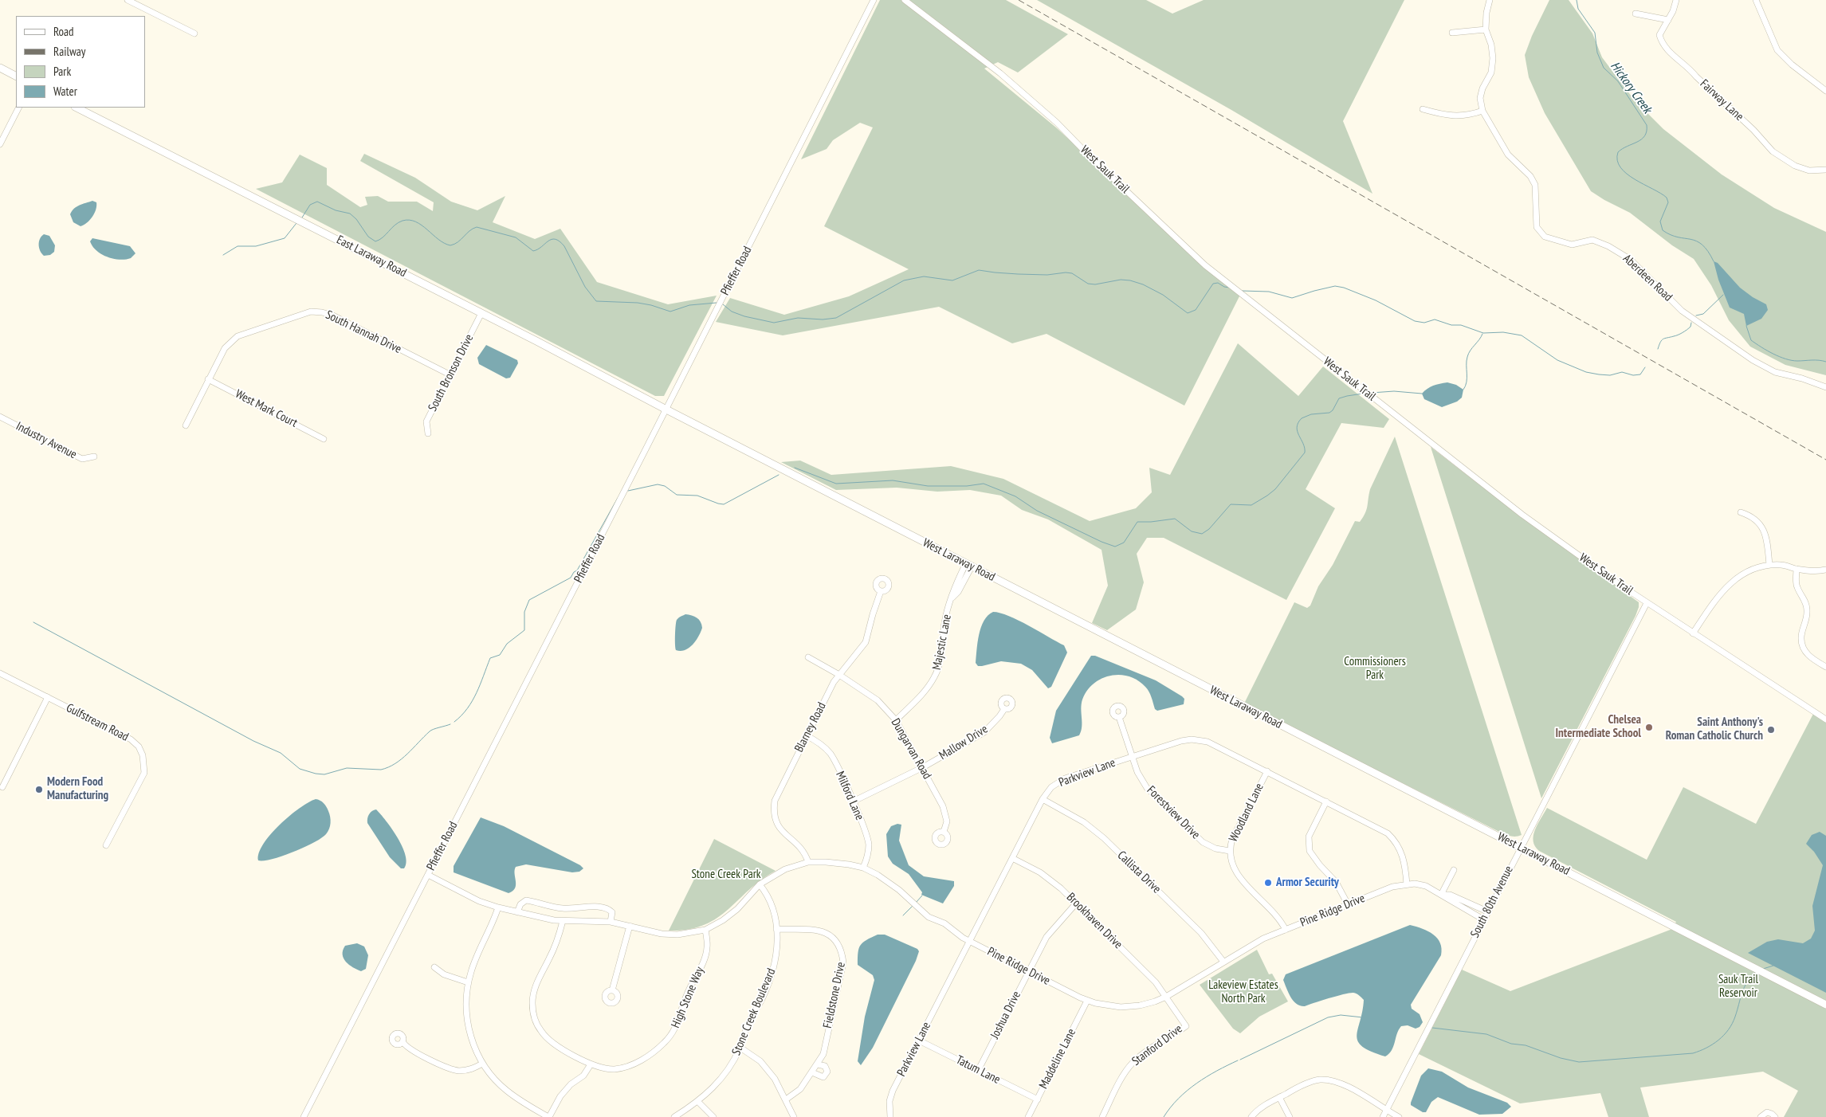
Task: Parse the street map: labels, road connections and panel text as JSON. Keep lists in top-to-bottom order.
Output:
{
  "streets": {
    "main road": ["East Laraway Road", "West Laraway Road"],
    "street": [
      "Fairway Lane",
      "West Sauk Trail",
      "Pfieffer Road",
      "Aberdeen Road",
      "South Hannah Drive",
      "South Bronson Drive",
      "West Mark Court",
      "Industry Avenue",
      "Majestic Lane",
      "Gulfstream Road",
      "Blarney Road",
      "Mallow Drive",
      "Dungarvan Road",
      "Parkview Lane",
      "Milford Lane",
      "Forestview Drive",
      "Woodland Lane",
      "Callista Drive",
      "South 80th Avenue",
      "Pine Ridge Drive",
      "Brookhaven Drive",
      "Fieldstone Drive",
      "High Stone Way",
      "Stone Creek Boulevard",
      "Joshua Drive",
      "Stanford Drive",
      "Maddeline Lane",
      "Tatum Lane"
    ]
  },
  "crossings": [
    ["West Sauk Trail", "South 80th Avenue"],
    ["East Laraway Road", "Pfieffer Road"],
    ["East Laraway Road", "South Bronson Drive"],
    ["East Laraway Road", "West Laraway Road"],
    ["Pfieffer Road", "West Laraway Road"],
    ["Pfieffer Road", "Pine Ridge Drive"],
    ["South Hannah Drive", "South Bronson Drive"],
    ["South Hannah Drive", "West Mark Court"],
    ["West Laraway Road", "Majestic Lane"],
    ["West Laraway Road", "South 80th Avenue"],
    ["Majestic Lane", "Dungarvan Road"],
    ["Blarney Road", "Dungarvan Road"],
    ["Blarney Road", "Milford Lane"],
    ["Blarney Road", "Pine Ridge Drive"],
    ["Mallow Drive", "Dungarvan Road"],
    ["Mallow Drive", "Milford Lane"],
    ["Parkview Lane", "Forestview Drive"],
    ["Parkview Lane", "Woodland Lane"],
    ["Parkview Lane", "Callista Drive"],
    ["Parkview Lane", "Pine Ridge Drive"],
    ["Parkview Lane", "Brookhaven Drive"],
    ["Parkview Lane", "Tatum Lane"],
    ["Milford Lane", "Pine Ridge Drive"],
    ["Forestview Drive", "Woodland Lane"],
    ["Woodland Lane", "Pine Ridge Drive"],
    ["Callista Drive", "Pine Ridge Drive"],
    ["South 80th Avenue", "Pine Ridge Drive"],
    ["Pine Ridge Drive", "Brookhaven Drive"],
    ["Pine Ridge Drive", "High Stone Way"],
    ["Pine Ridge Drive", "Stone Creek Boulevard"],
    ["Pine Ridge Drive", "Joshua Drive"],
    ["Pine Ridge Drive", "Stanford Drive"],
    ["Pine Ridge Drive", "Maddeline Lane"],
    ["Brookhaven Drive", "Joshua Drive"],
    ["Brookhaven Drive", "Stanford Drive"],
    ["Fieldstone Drive", "Stone Creek Boulevard"],
    ["Joshua Drive", "Tatum Lane"],
    ["Maddeline Lane", "Tatum Lane"]
  ],
  "water": ["Hickory Creek"],
  "parks": [
    "Commissioners Park",
    "Stone Creek Park",
    "Sauk Trail Reservoir",
    "Lakeview Estates North Park"
  ],
  "places": [
    "Chelsea Intermediate School",
    "Saint Anthony's Roman Catholic Church",
    "Modern Food Manufacturing",
    "Armor Security"
  ],
  "legend": [
    "Road",
    "Railway",
    "Park",
    "Water"
  ]
}
